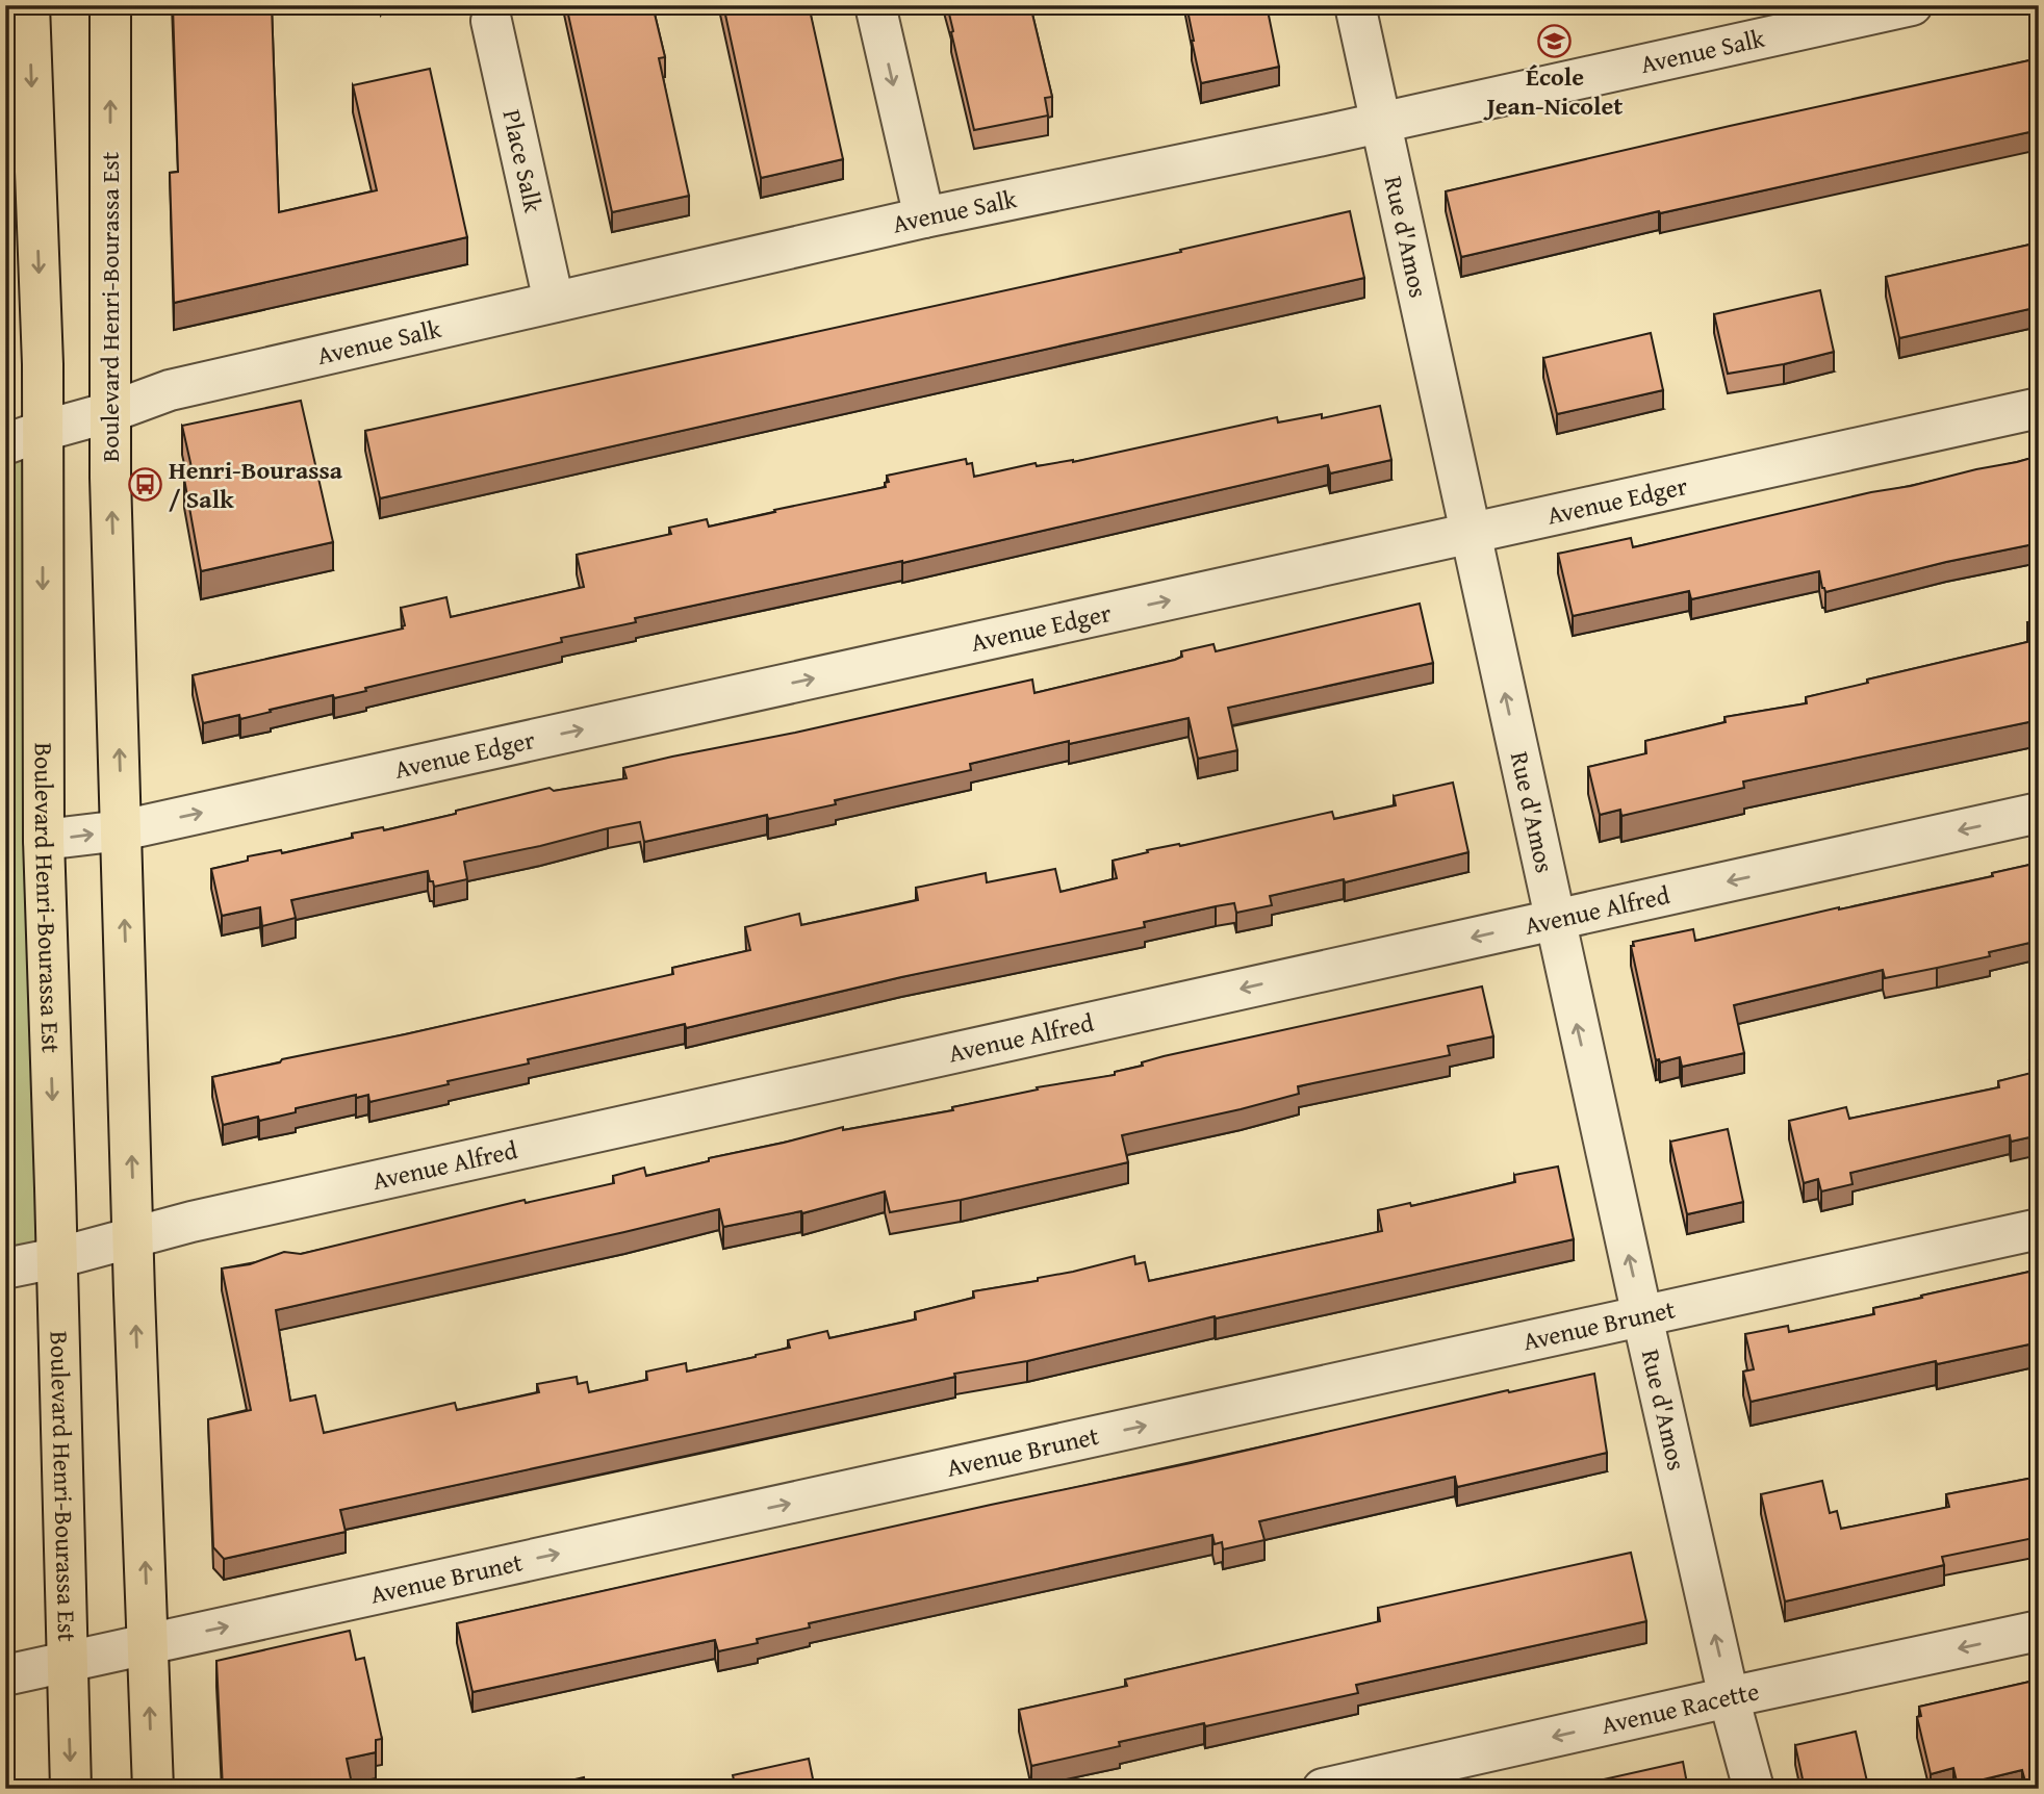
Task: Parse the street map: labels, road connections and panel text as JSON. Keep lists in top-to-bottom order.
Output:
{
  "streets": {
    "main road": ["Boulevard Henri-Bourassa Est"],
    "street": [
      "Avenue Salk",
      "Place Salk",
      "Rue d'Amos",
      "Avenue Edger",
      "Avenue Alfred",
      "Avenue Brunet",
      "Avenue Racette"
    ]
  },
  "crossings": [
    ["Avenue Salk", "Place Salk"],
    ["Avenue Salk", "Rue d'Amos"],
    ["Avenue Salk", "Boulevard Henri-Bourassa Est"],
    ["Rue d'Amos", "Avenue Edger"],
    ["Rue d'Amos", "Avenue Alfred"],
    ["Rue d'Amos", "Avenue Brunet"],
    ["Rue d'Amos", "Avenue Racette"],
    ["Boulevard Henri-Bourassa Est", "Avenue Edger"],
    ["Boulevard Henri-Bourassa Est", "Avenue Alfred"],
    ["Boulevard Henri-Bourassa Est", "Avenue Brunet"]
  ],
  "one_way": [
    "Rue d'Amos",
    "Avenue Edger",
    "Avenue Alfred",
    "Avenue Brunet",
    "Avenue Racette"
  ],
  "places": {
    "school or university": ["École Jean-Nicolet"],
    "bus stop": ["Henri-Bourassa / Salk"]
  }
}
